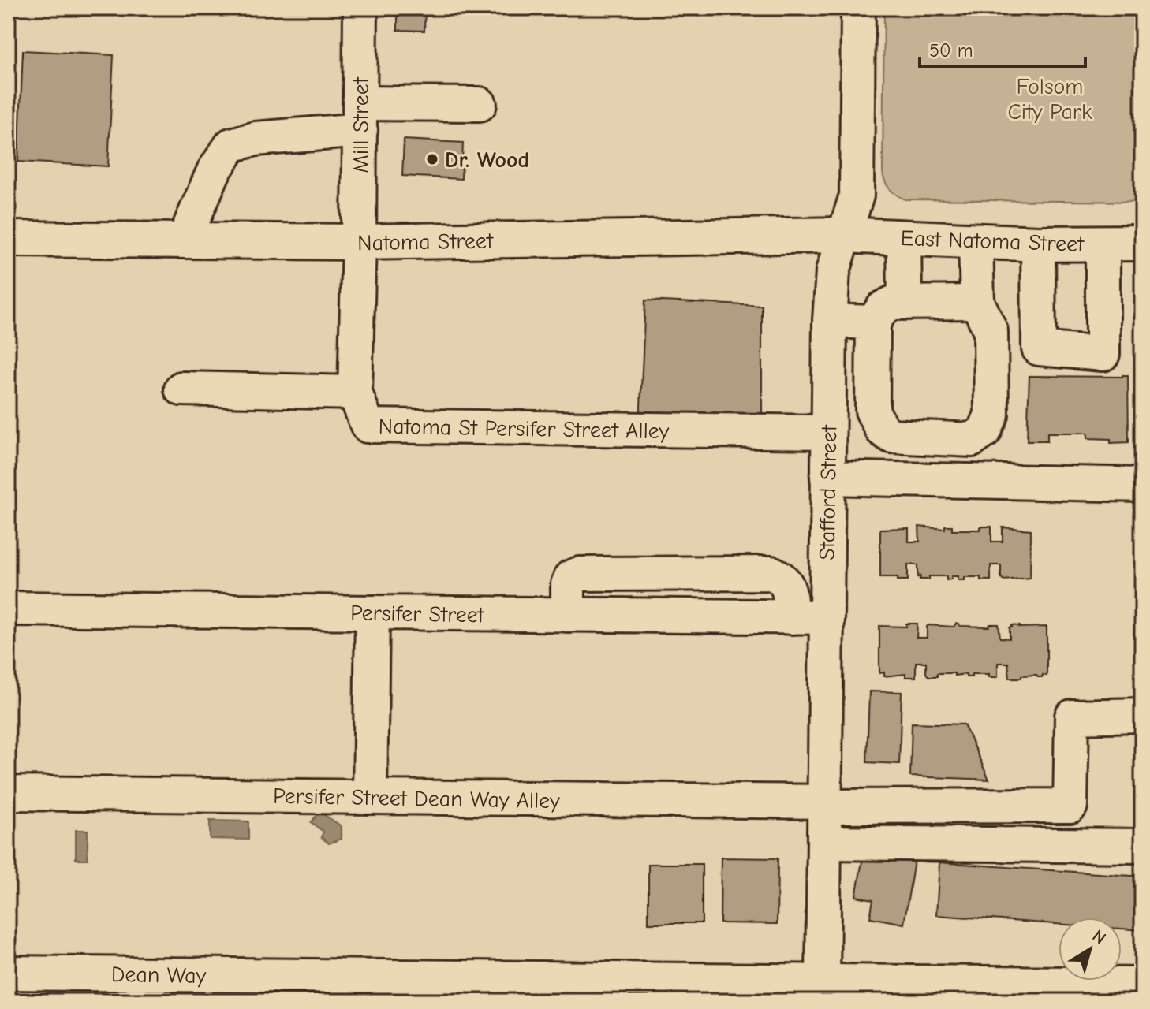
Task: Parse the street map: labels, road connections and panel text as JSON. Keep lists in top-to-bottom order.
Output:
{
  "streets": {
    "main road": ["East Natoma Street", "Natoma Street"],
    "street": [
      "Mill Street",
      "Natoma St Persifer Street Alley",
      "Stafford Street",
      "Persifer Street",
      "Persifer Street Dean Way Alley",
      "Dean Way"
    ]
  },
  "crossings": [
    ["Mill Street", "Natoma Street"],
    ["Mill Street", "Natoma St Persifer Street Alley"],
    ["East Natoma Street", "Natoma Street"],
    ["East Natoma Street", "Stafford Street"],
    ["Natoma Street", "Natoma St Persifer Street Alley"],
    ["Natoma Street", "Stafford Street"],
    ["Natoma St Persifer Street Alley", "Stafford Street"],
    ["Stafford Street", "Persifer Street"],
    ["Stafford Street", "Persifer Street Dean Way Alley"],
    ["Stafford Street", "Dean Way"]
  ],
  "parks": ["Folsom City Park"],
  "places": ["Dr. Wood"],
  "scale_bar": "50 m",
  "north": "top right"
}
